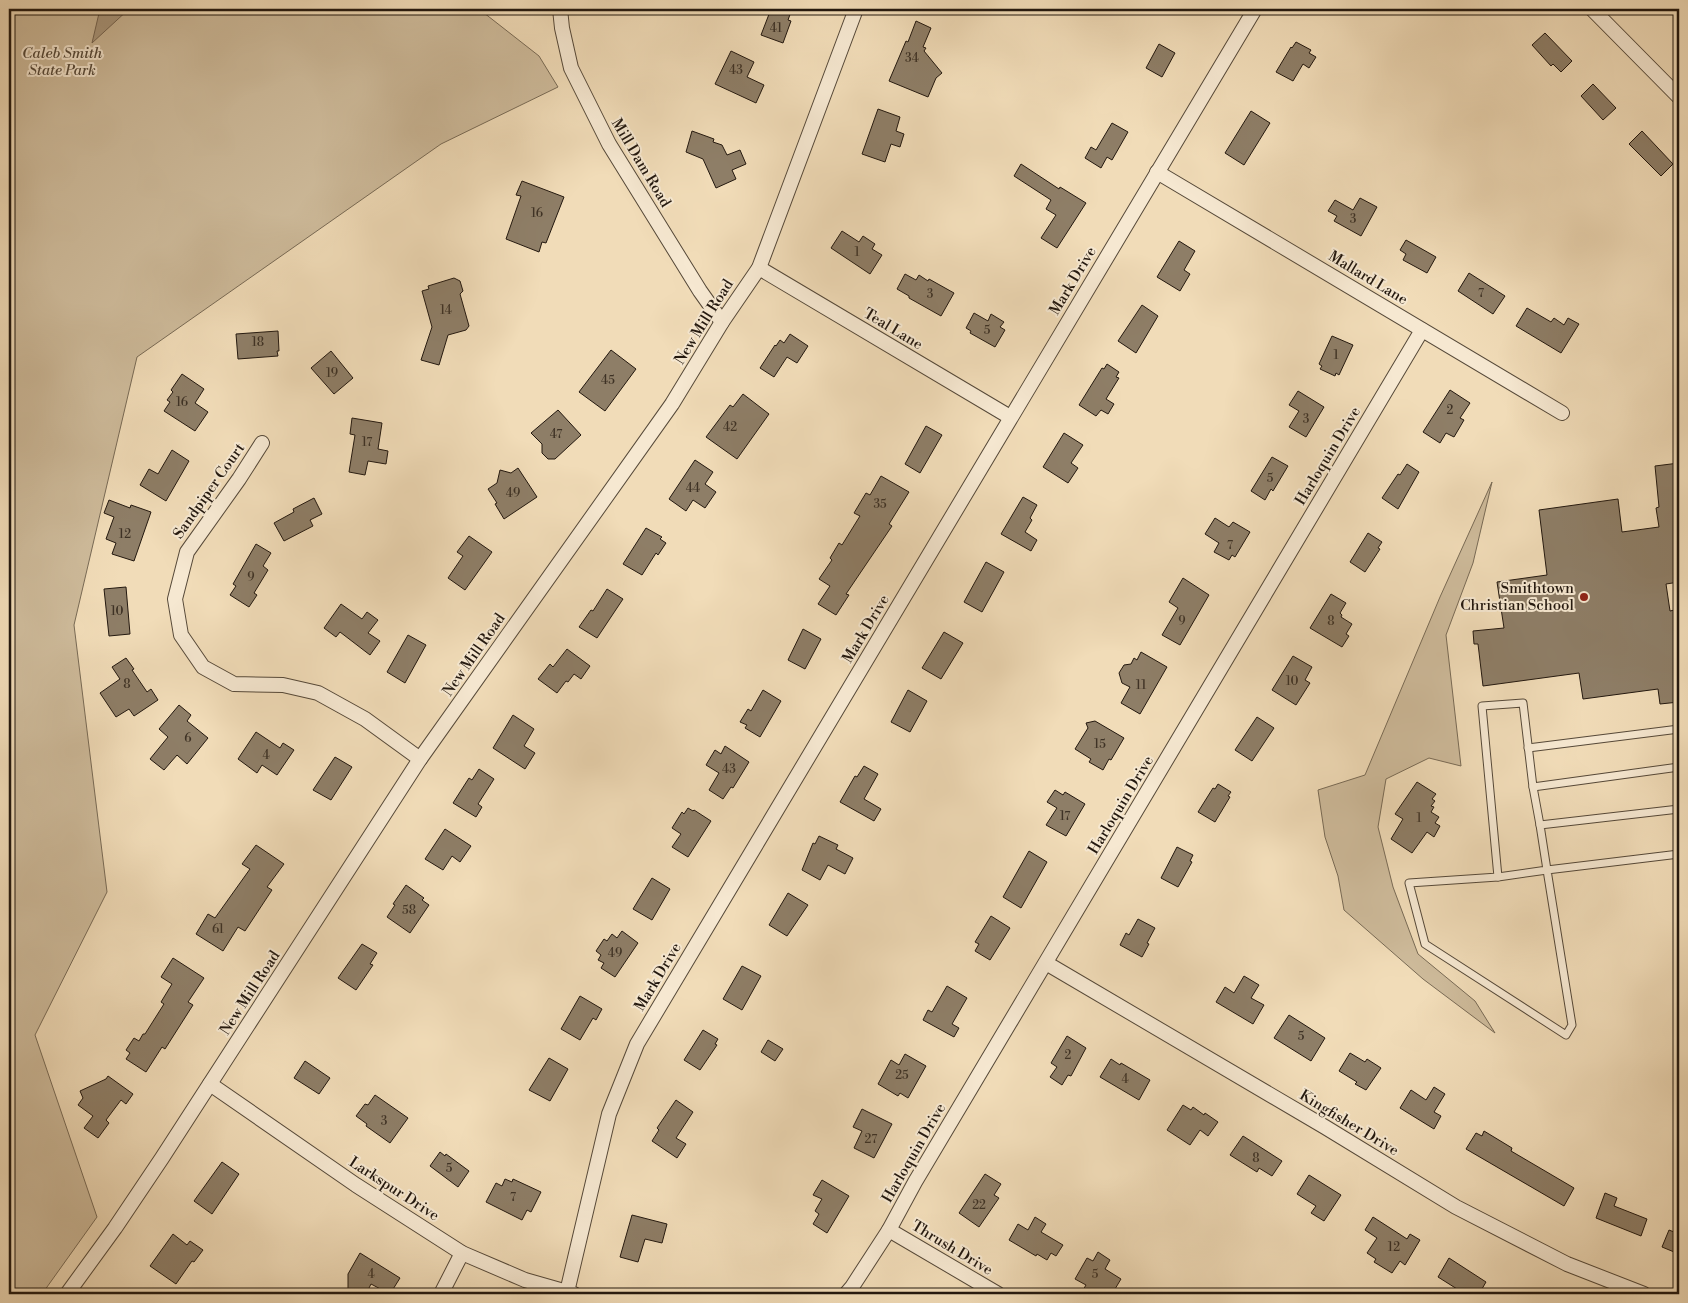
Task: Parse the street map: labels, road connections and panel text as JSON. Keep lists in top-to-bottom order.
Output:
{
  "streets": {
    "street": [
      "Mill Dam Road",
      "Mallard Lane",
      "Mark Drive",
      "New Mill Road",
      "Teal Lane",
      "Harloquin Drive",
      "Sandpiper Court",
      "Kingfisher Drive",
      "Larkspur Drive",
      "Thrush Drive"
    ]
  },
  "crossings": [
    ["Mill Dam Road", "New Mill Road"],
    ["Mallard Lane", "Mark Drive"],
    ["Mallard Lane", "Harloquin Drive"],
    ["Mark Drive", "Teal Lane"],
    ["Mark Drive", "Larkspur Drive"],
    ["New Mill Road", "Teal Lane"],
    ["New Mill Road", "Sandpiper Court"],
    ["New Mill Road", "Larkspur Drive"],
    ["Harloquin Drive", "Kingfisher Drive"],
    ["Harloquin Drive", "Thrush Drive"]
  ],
  "parks": ["Caleb Smith State Park"],
  "places": ["Smithtown Christian School"],
  "house_numbers": [
    "41",
    "34",
    "43",
    "16",
    "3",
    "1",
    "7",
    "3",
    "14",
    "5",
    "18",
    "1",
    "19",
    "45",
    "16",
    "2",
    "3",
    "42",
    "47",
    "17",
    "5",
    "44",
    "49",
    "35",
    "12",
    "7",
    "9",
    "10",
    "9",
    "8",
    "10",
    "8",
    "11",
    "6",
    "15",
    "4",
    "43",
    "17",
    "1",
    "58",
    "61",
    "49",
    "5",
    "2",
    "25",
    "4",
    "3",
    "27",
    "8",
    "5",
    "7",
    "22",
    "12",
    "4",
    "5"
  ]
}
